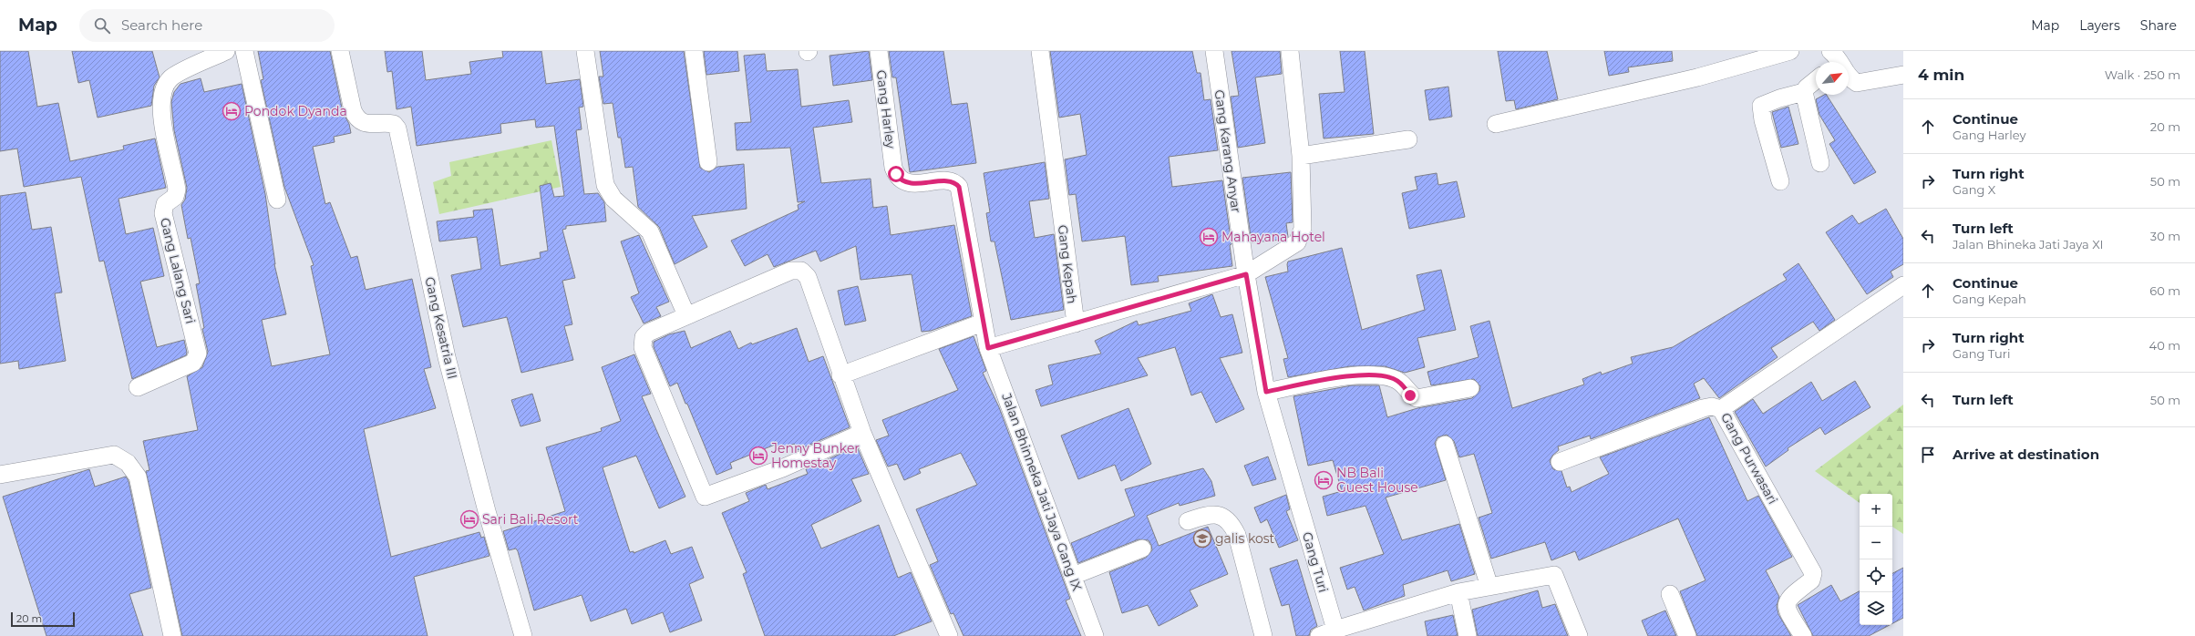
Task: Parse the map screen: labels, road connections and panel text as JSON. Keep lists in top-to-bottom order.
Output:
{
  "streets": {
    "street": [
      "Gang Harley",
      "Gang Karang Anyar",
      "Gang Kepah",
      "Gang Lalang Sari",
      "Gang Kesatria III",
      "Gang Purwasari",
      "Jalan Bhinneka Jati Jaya Gang IX",
      "Gang Turi"
    ]
  },
  "crossings": [
    ["Gang Harley", "Jalan Bhinneka Jati Jaya Gang IX"],
    ["Gang Karang Anyar", "Gang Kepah"],
    ["Gang Karang Anyar", "Gang Turi"],
    ["Gang Kepah", "Gang Turi"]
  ],
  "places": {
    "hotel": [
      "Pondok Dyanda",
      "Mahayana Hotel",
      "Jenny Bunker Homestay",
      "NB Bali Guest House",
      "Sari Bali Resort"
    ],
    "school or university": ["galis kost"]
  },
  "scale_bar": "20 m",
  "north": "top right",
  "page": {
    "header": "Map",
    "search": "Search here",
    "nav": ["Map", "Layers", "Share"],
    "heading": ["4 min", "Walk · 250 m"],
    "list": [
      ["Continue", "Gang Harley", "20 m"],
      ["Turn right", "Gang X", "50 m"],
      ["Turn left", "Jalan Bhineka Jati Jaya XI", "30 m"],
      ["Continue", "Gang Kepah", "60 m"],
      ["Turn right", "Gang Turi", "40 m"],
      ["Turn left", "50 m"],
      "Arrive at destination"
    ],
    "map_buttons": ["+", "−"],
    "scale": "20 m"
  }
}
